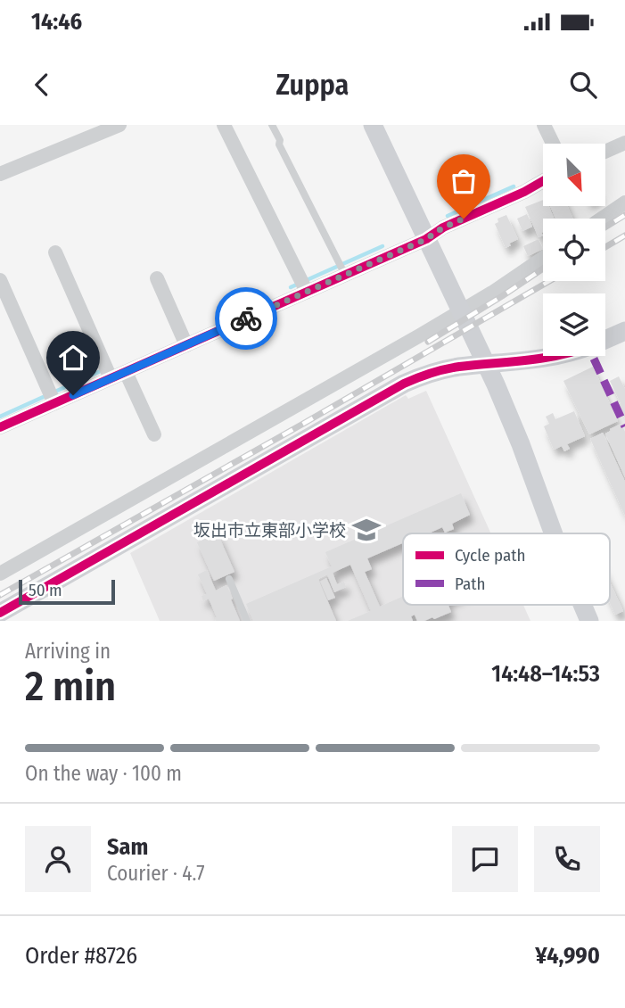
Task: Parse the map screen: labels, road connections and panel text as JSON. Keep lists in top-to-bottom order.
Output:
{
  "places": {
    "school or university": ["坂出市立東部小学校"]
  },
  "legend": ["Cycle path", "Path"],
  "scale_bar": "50 m",
  "north": "bottom right",
  "page": {
    "status": "14:46",
    "header": "Zuppa",
    "scale": "50 m",
    "heading": ["2 min", "Arriving in", "14:48–14:53"],
    "panel": [
      "Sam",
      "Courier · 4.7",
      "Order #8726",
      "¥4,990"
    ],
    "bar": "On the way · 100 m"
  }
}
